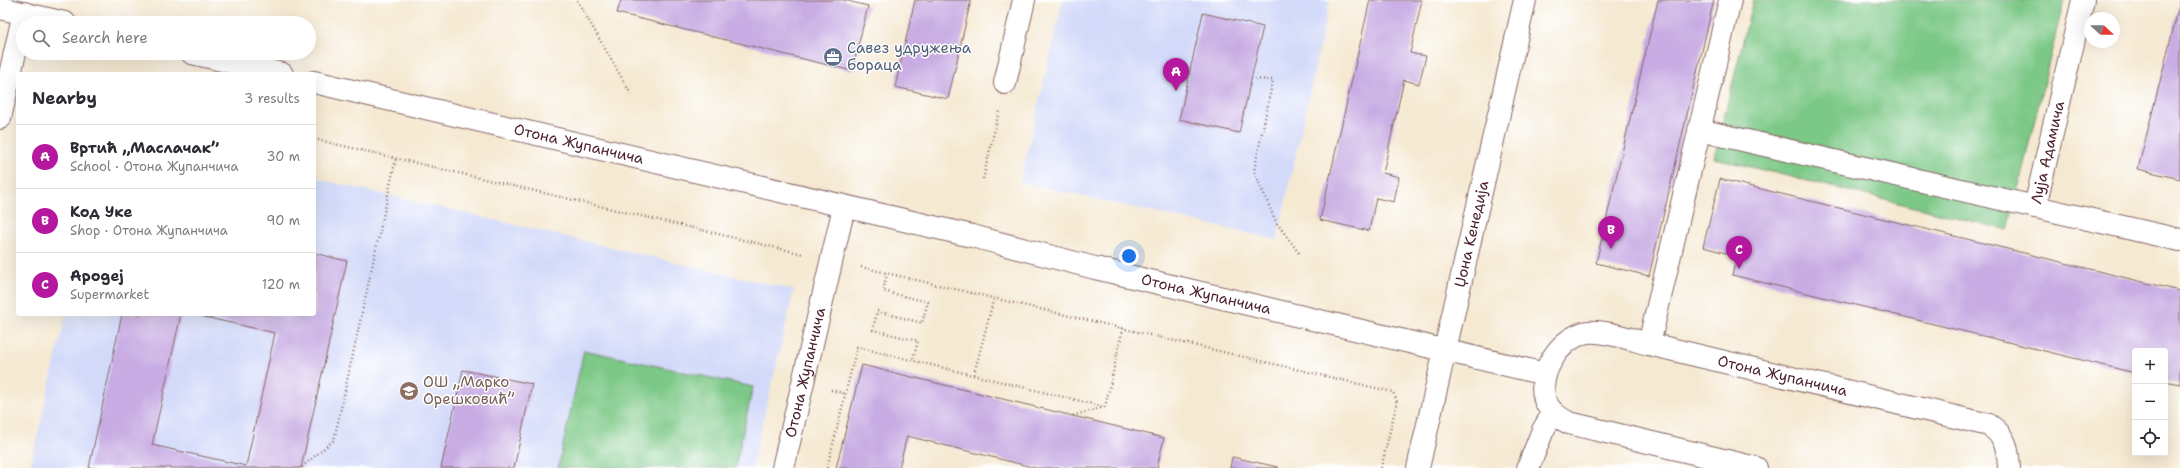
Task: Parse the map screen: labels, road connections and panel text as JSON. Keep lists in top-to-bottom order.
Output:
{
  "streets": {
    "street": ["Отона Жупанчича", "Луја Адамича", "Џона Кенедија"]
  },
  "crossings": [
    ["Отона Жупанчича", "Џона Кенедија"]
  ],
  "places": {
    "office": ["Савез удружења бораца"],
    "school or university": ["ОШ „Марко Орешковић”"]
  },
  "north": "right",
  "page": {
    "search": "Search here",
    "pins": ["A", "B", "C"],
    "heading": ["Nearby", "3 results"],
    "list": [
      {
        "mark": "A",
        "name": "Вртић „Маслачак”",
        "note": "School · Отона Жупанчича",
        "value": "30 m"
      },
      {
        "mark": "B",
        "name": "Код Уке",
        "note": "Shop · Отона Жупанчича",
        "value": "90 m"
      },
      {
        "mark": "C",
        "name": "Apogej",
        "note": "Supermarket",
        "value": "120 m"
      }
    ],
    "map_buttons": ["+", "−"]
  }
}
